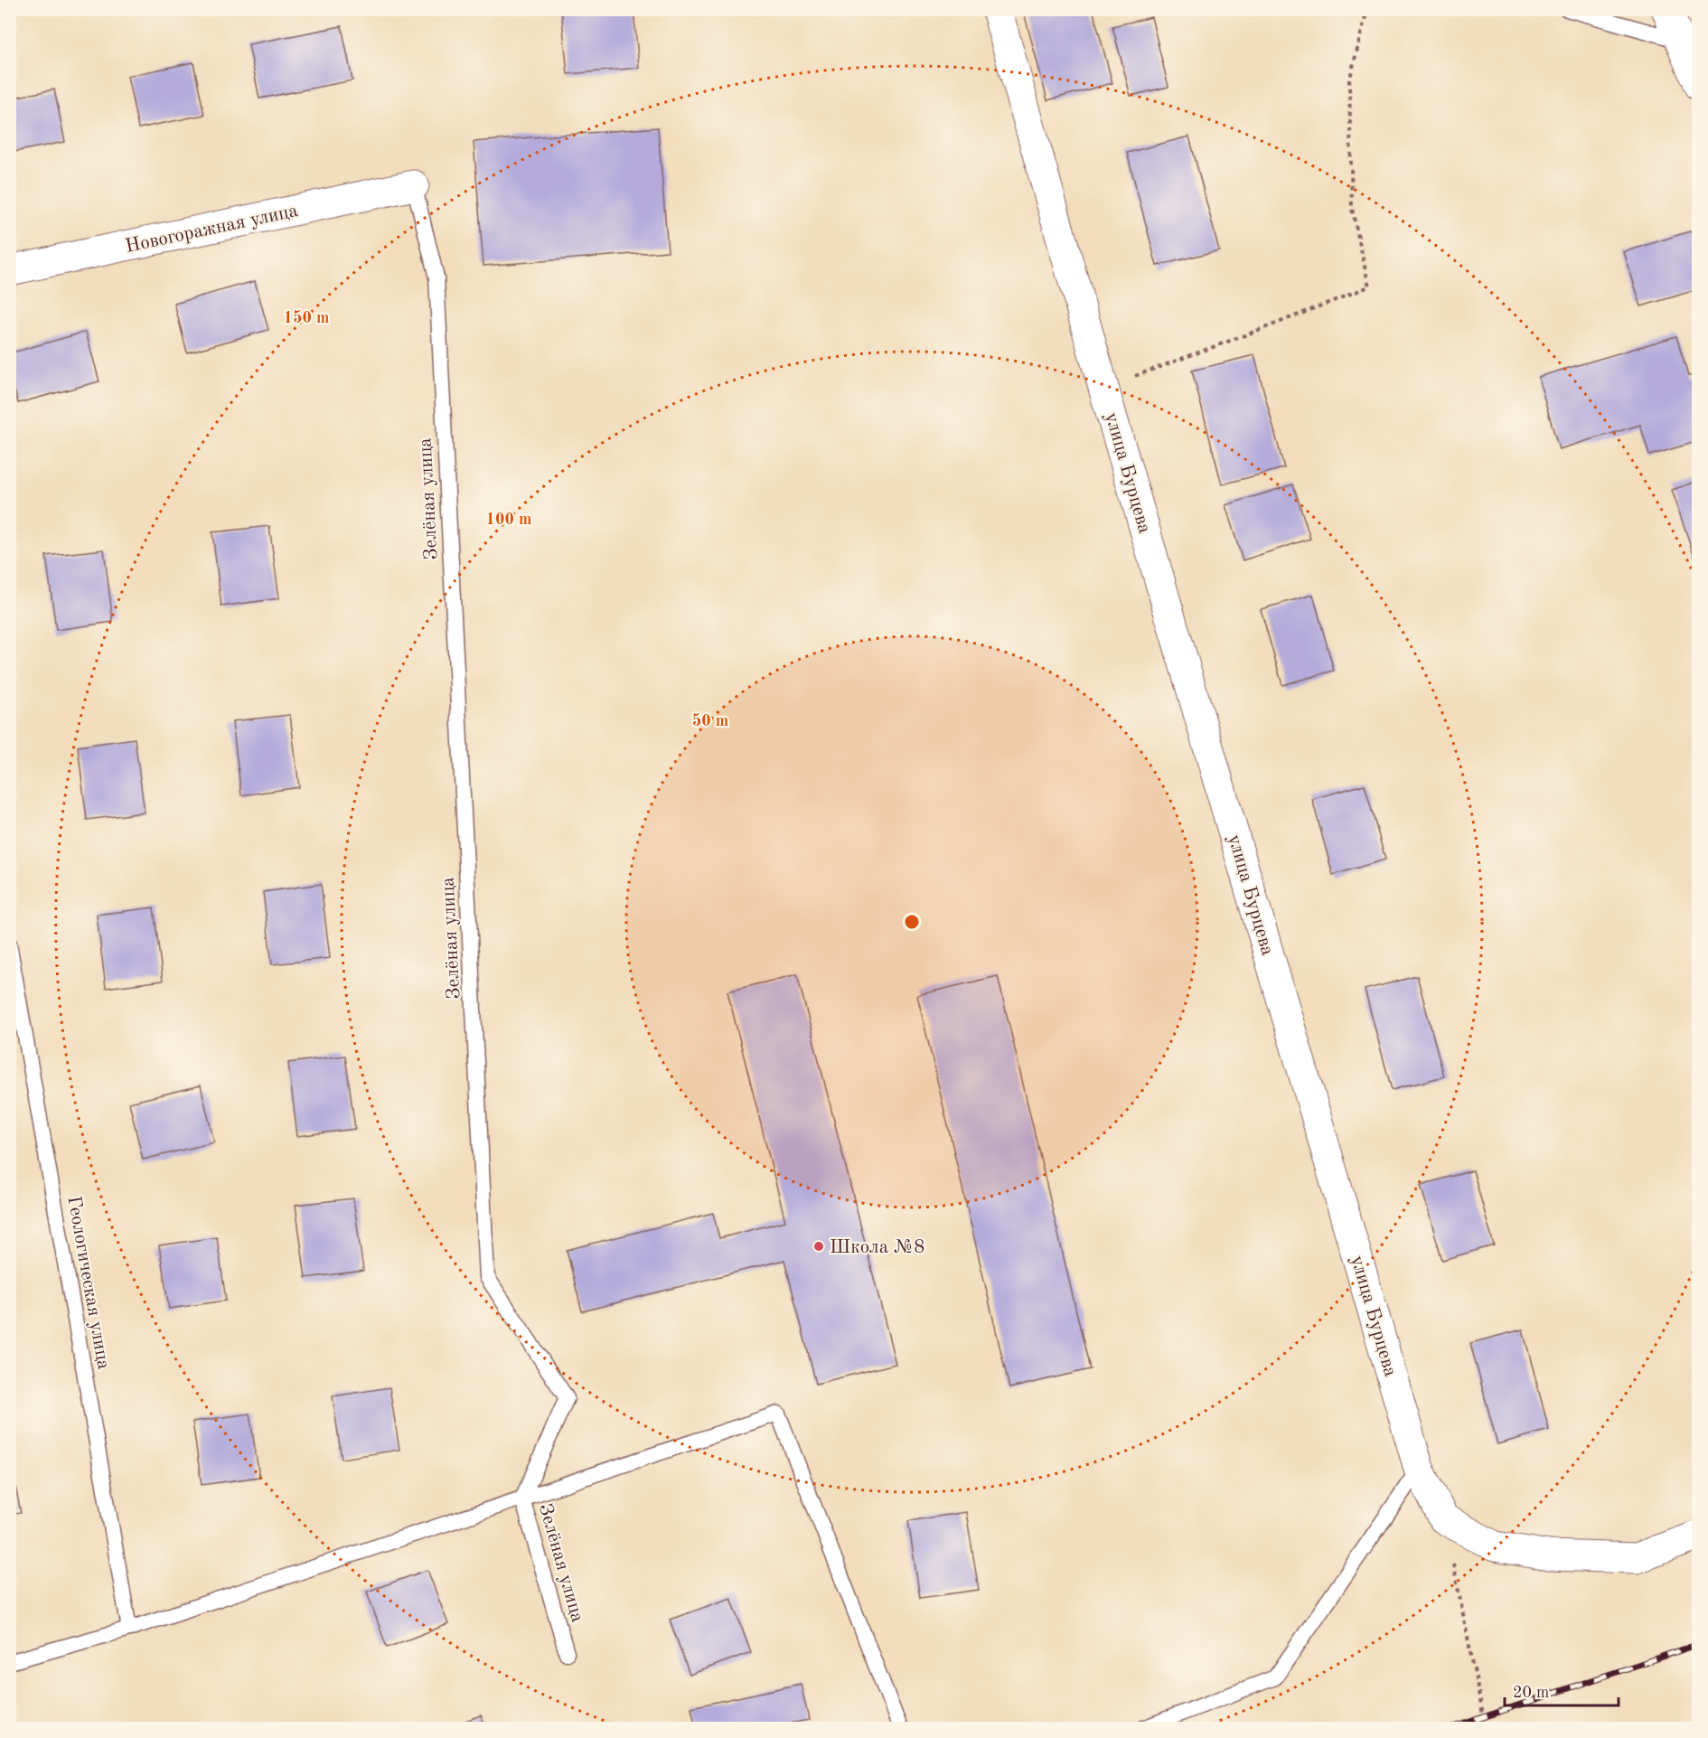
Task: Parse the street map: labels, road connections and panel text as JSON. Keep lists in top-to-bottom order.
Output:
{
  "streets": {
    "street": ["Новогоражная улица", "улица Бурцева"],
    "lane": ["Зелёная улица", "Геологическая улица"]
  },
  "crossings": [
    ["Новогоражная улица", "Зелёная улица"]
  ],
  "places": ["Школа №8"],
  "scale_bar": "20 m",
  "rings": ["150 m", "100 m", "50 m"]
}
